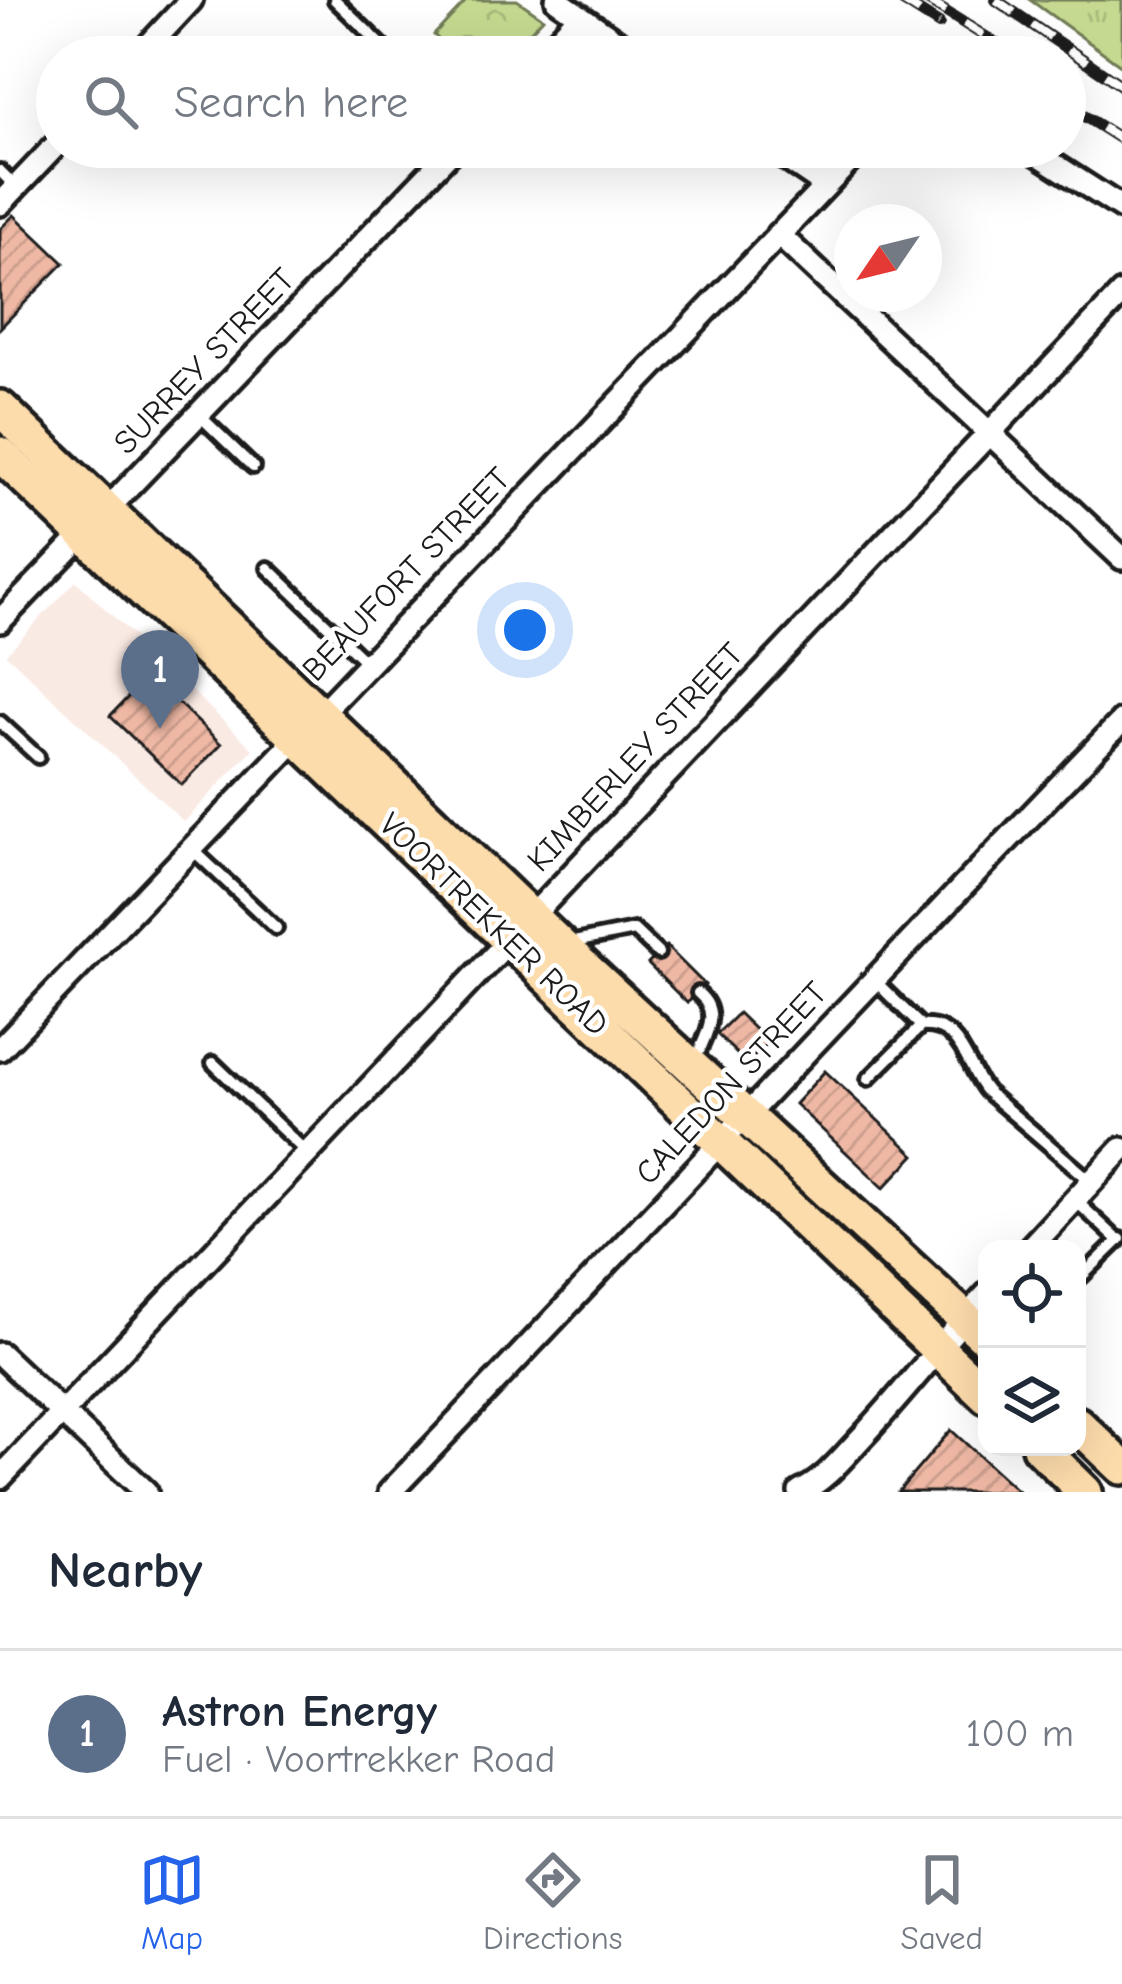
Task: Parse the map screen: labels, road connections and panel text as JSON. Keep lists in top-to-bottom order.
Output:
{
  "streets": {
    "main road": ["VOORTREKKER ROAD"],
    "street": [
      "SURREY STREET",
      "BEAUFORT STREET",
      "KIMBERLEY STREET",
      "CALEDON STREET"
    ]
  },
  "crossings": [
    ["SURREY STREET", "VOORTREKKER ROAD"],
    ["BEAUFORT STREET", "VOORTREKKER ROAD"],
    ["KIMBERLEY STREET", "VOORTREKKER ROAD"],
    ["VOORTREKKER ROAD", "CALEDON STREET"]
  ],
  "north": "bottom left",
  "page": {
    "search": "Search here",
    "pins": "1",
    "heading": "Nearby",
    "list": [
      {
        "mark": "1",
        "name": "Astron Energy",
        "note": "Fuel · Voortrekker Road",
        "value": "100 m"
      }
    ],
    "nav": ["Map", "Directions", "Saved"]
  }
}
